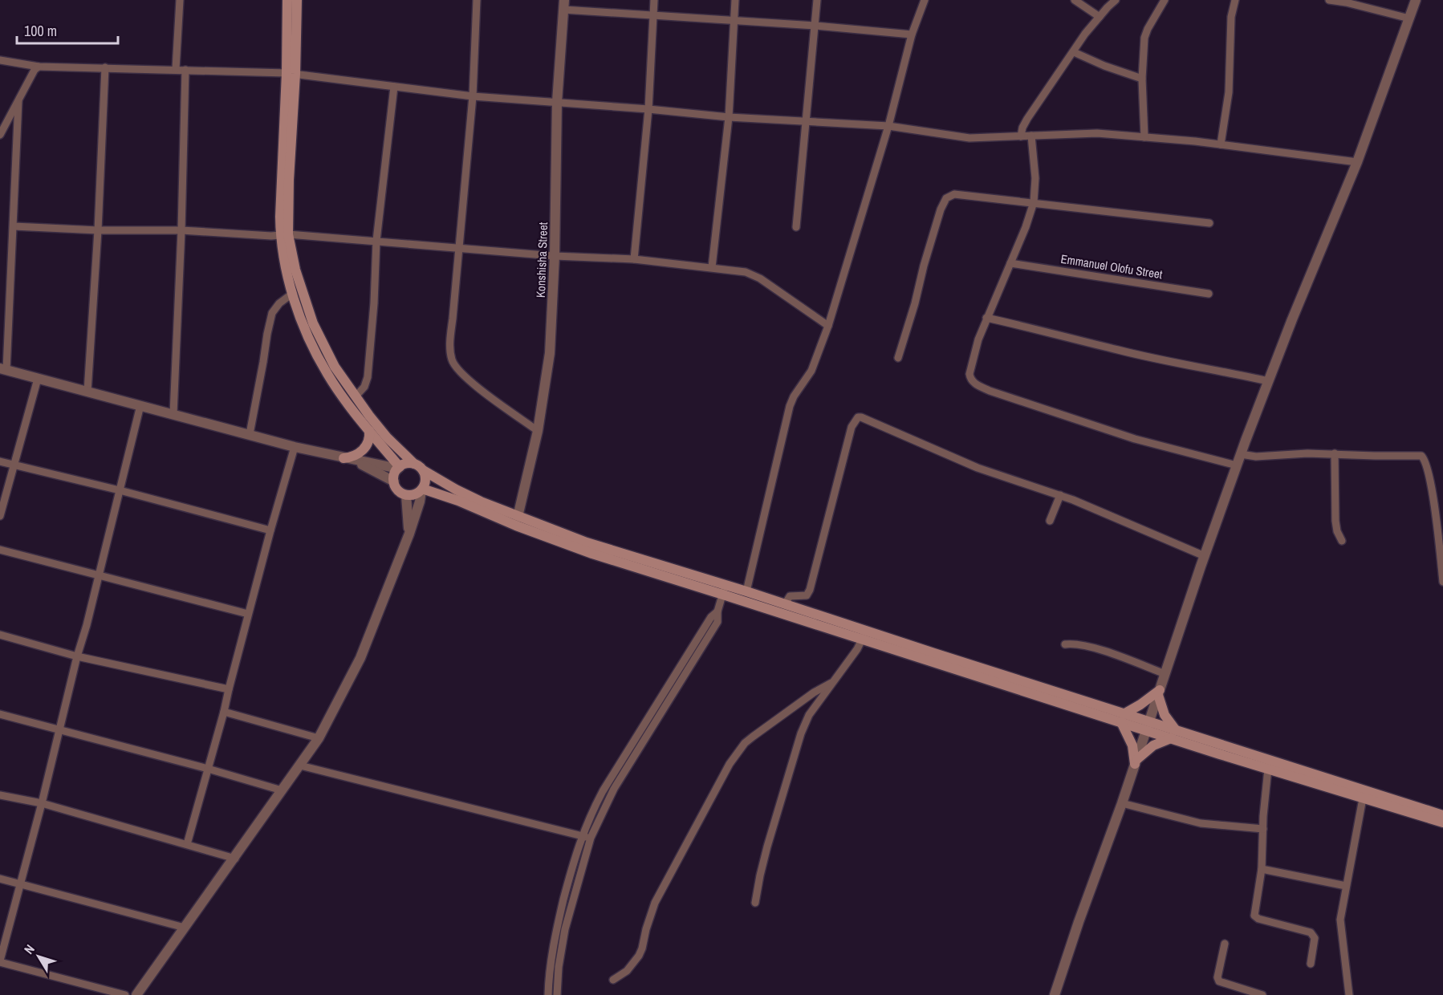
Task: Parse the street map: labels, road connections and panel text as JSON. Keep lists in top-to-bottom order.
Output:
{
  "streets": {
    "street": ["Konshisha Street", "Emmanuel Olofu Street"]
  },
  "scale_bar": "100 m",
  "north": "top left"
}
